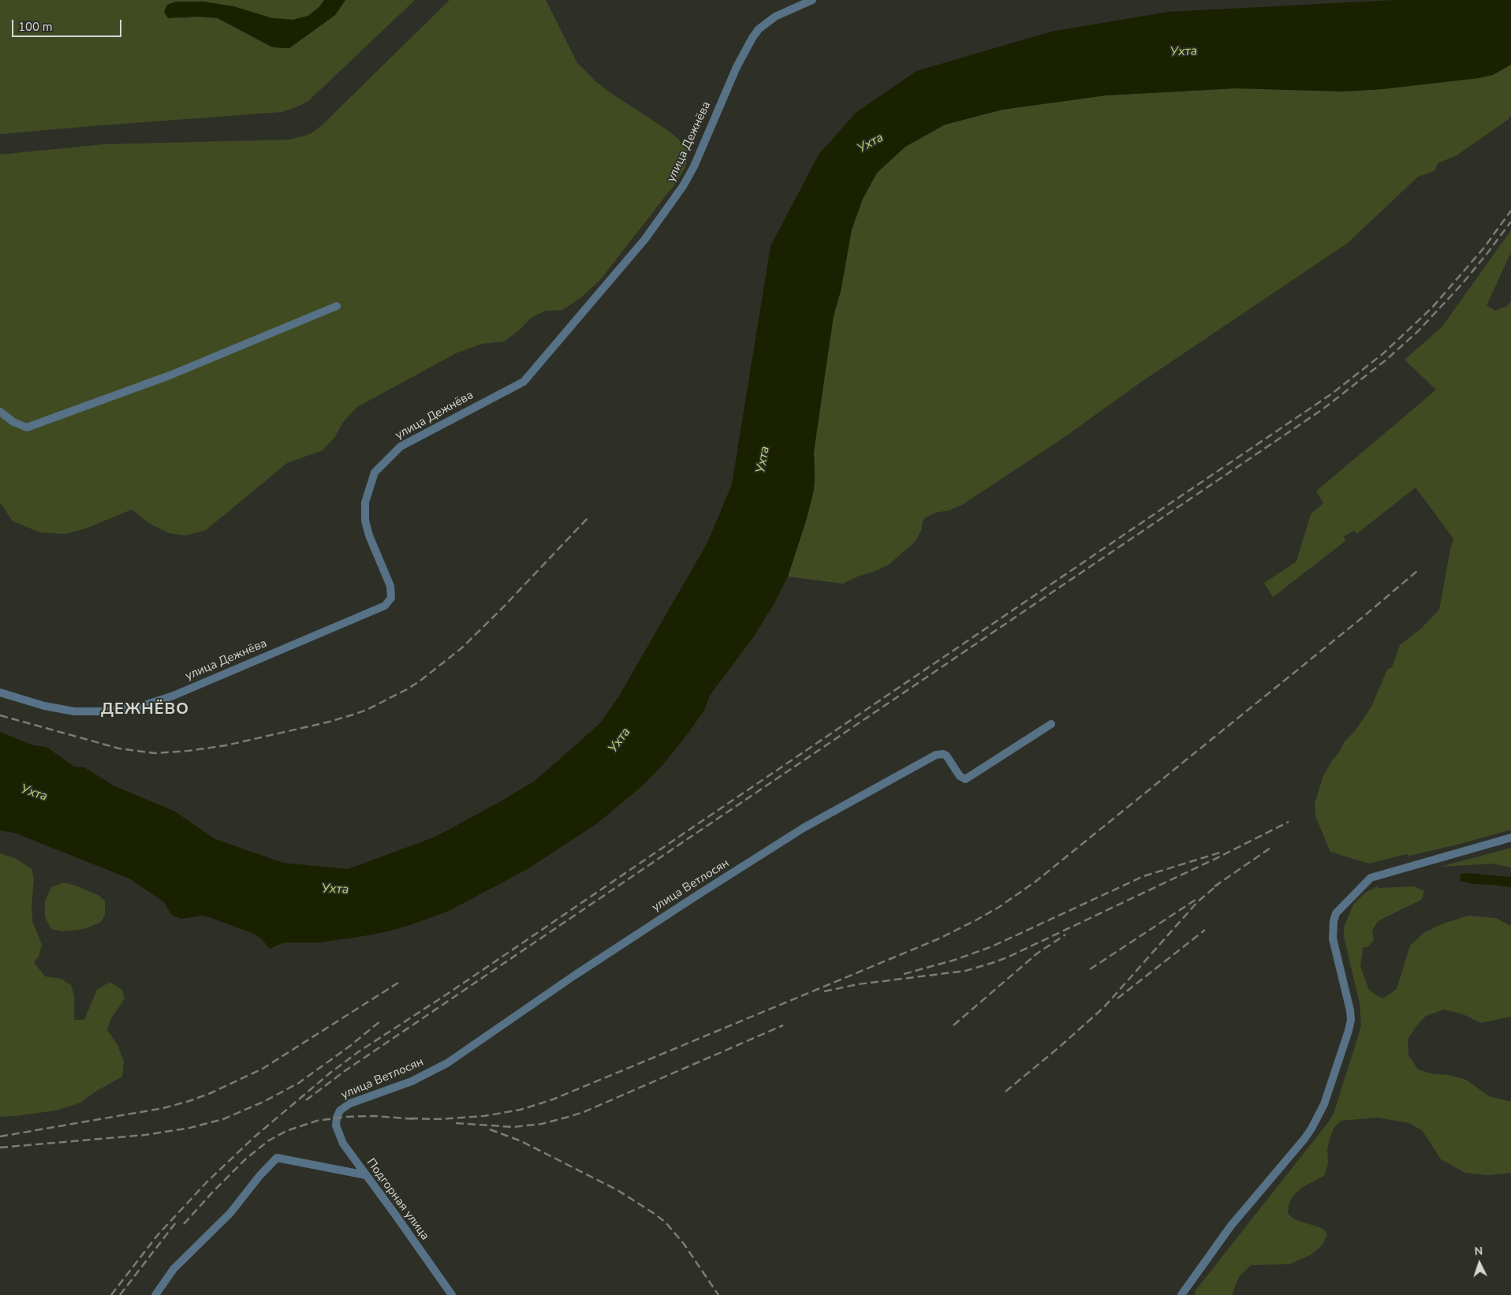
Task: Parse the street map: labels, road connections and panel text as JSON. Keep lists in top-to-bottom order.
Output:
{
  "streets": {
    "street": ["улица Дежнёва", "улица Ветлосян", "Подгорная улица"]
  },
  "crossings": [
    ["улица Ветлосян", "Подгорная улица"]
  ],
  "districts": ["ДЕЖНЁВО"],
  "water": ["Ухта"],
  "scale_bar": "100 m",
  "north": "top"
}
